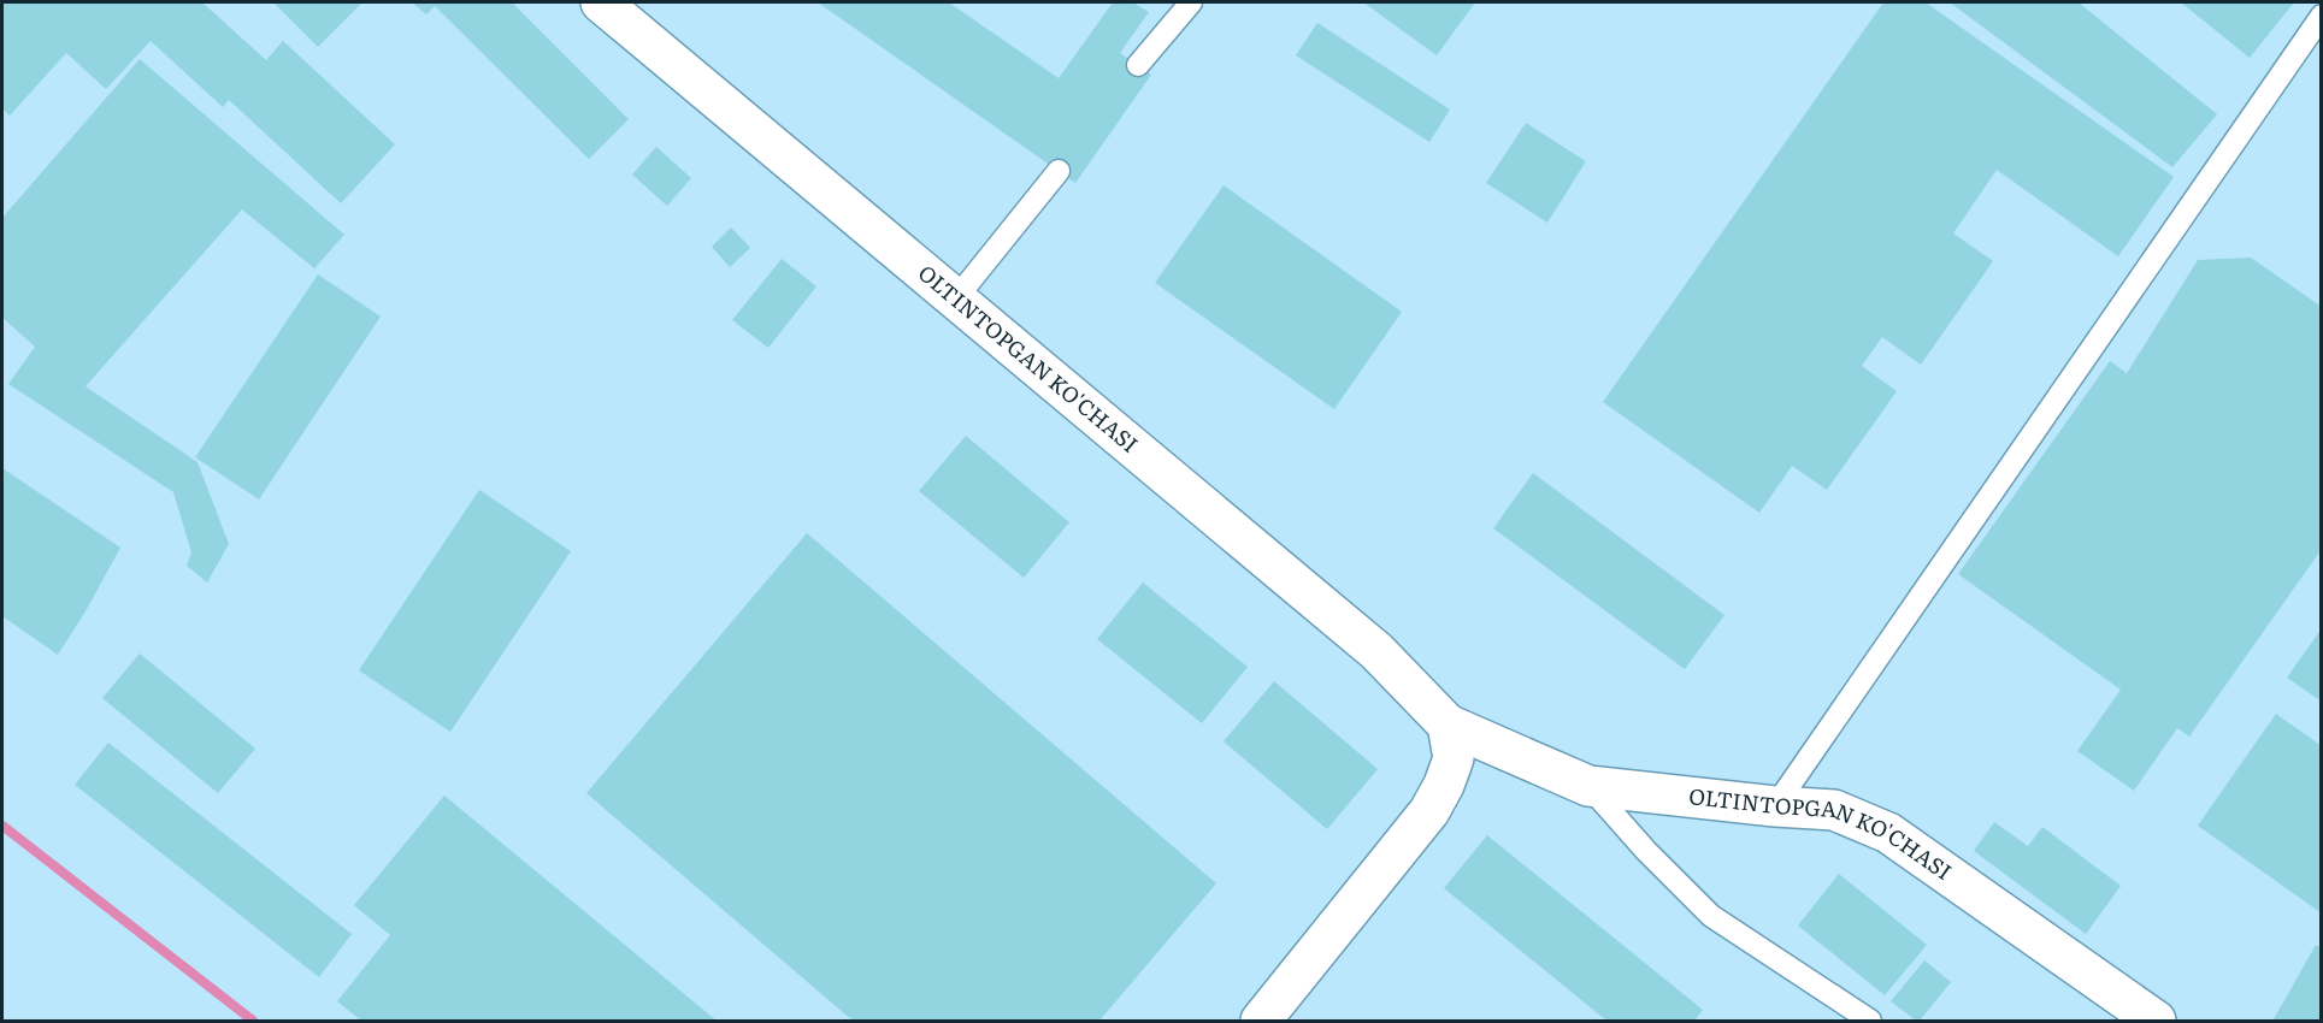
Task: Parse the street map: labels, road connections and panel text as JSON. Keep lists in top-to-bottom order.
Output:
{
  "streets": {
    "street": ["OLTINTOPGAN KO'CHASI"]
  }
}
